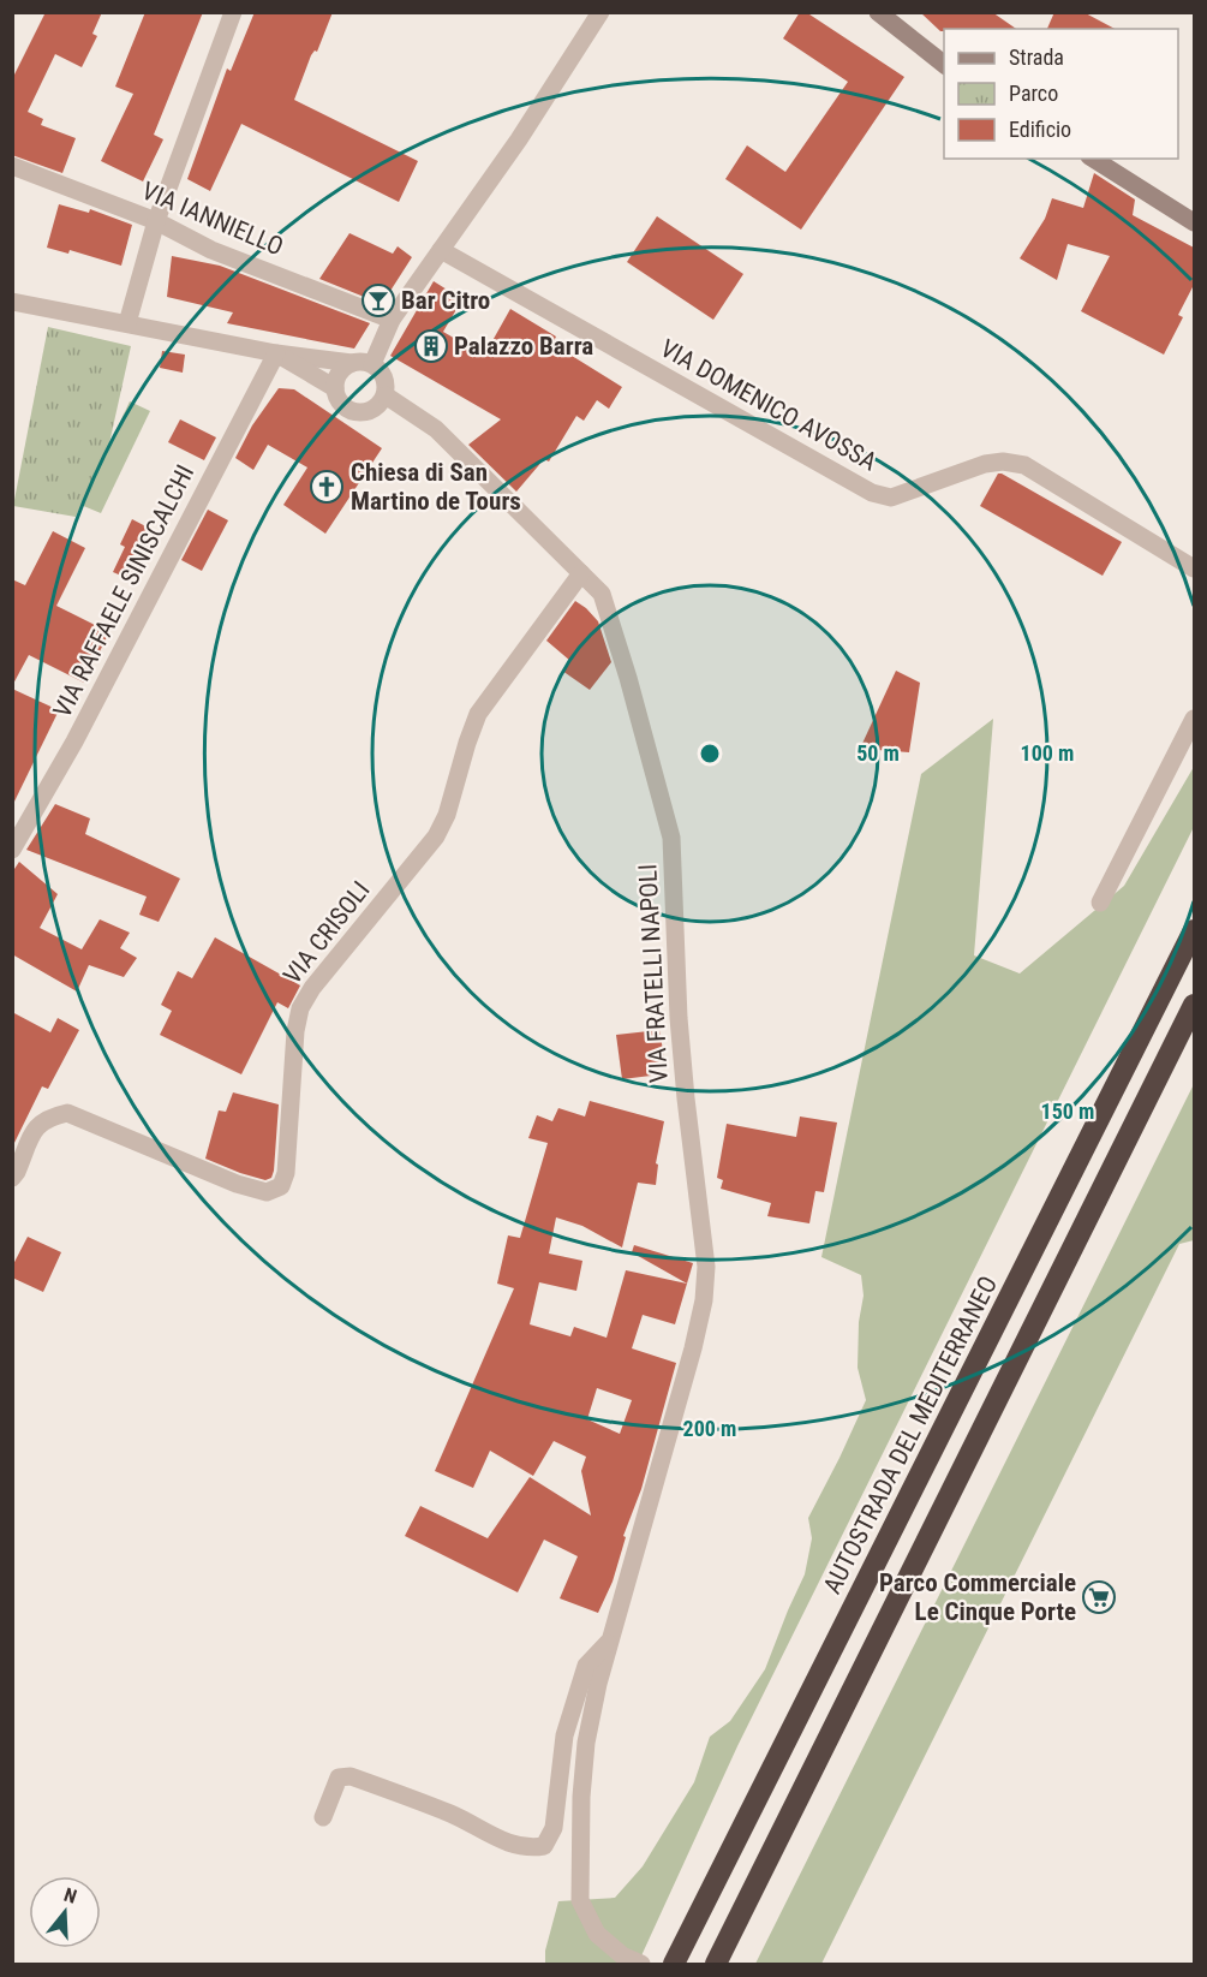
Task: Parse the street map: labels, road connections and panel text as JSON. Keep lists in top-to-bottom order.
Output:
{
  "streets": {
    "highway": ["AUTOSTRADA DEL MEDITERRANEO"],
    "street": [
      "VIA IANNIELLO",
      "VIA DOMENICO AVOSSA",
      "VIA RAFFAELE SINISCALCHI",
      "VIA CRISOLI",
      "VIA FRATELLI NAPOLI"
    ]
  },
  "crossings": [
    ["VIA CRISOLI", "VIA FRATELLI NAPOLI"]
  ],
  "places": {
    "bar": ["Bar Citro"],
    "building": ["Palazzo Barra"],
    "church": ["Chiesa di San Martino de Tours"],
    "supermarket": ["Parco Commerciale Le Cinque Porte"]
  },
  "legend": ["Strada", "Parco", "Edificio"],
  "north": "top",
  "rings": [
    "50 m",
    "100 m",
    "150 m",
    "200 m"
  ]
}
